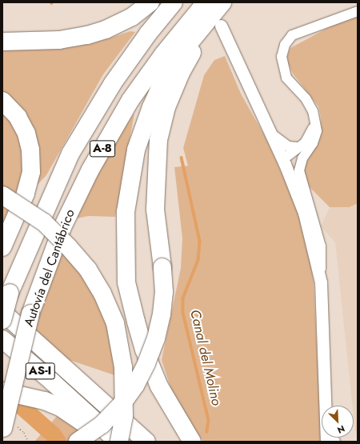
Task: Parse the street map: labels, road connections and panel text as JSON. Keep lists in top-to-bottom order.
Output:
{
  "streets": {
    "highway": ["A-8", "Autovía del Cantábrico", "AS-I"]
  },
  "water": ["Canal del Molino"],
  "north": "bottom right"
}
